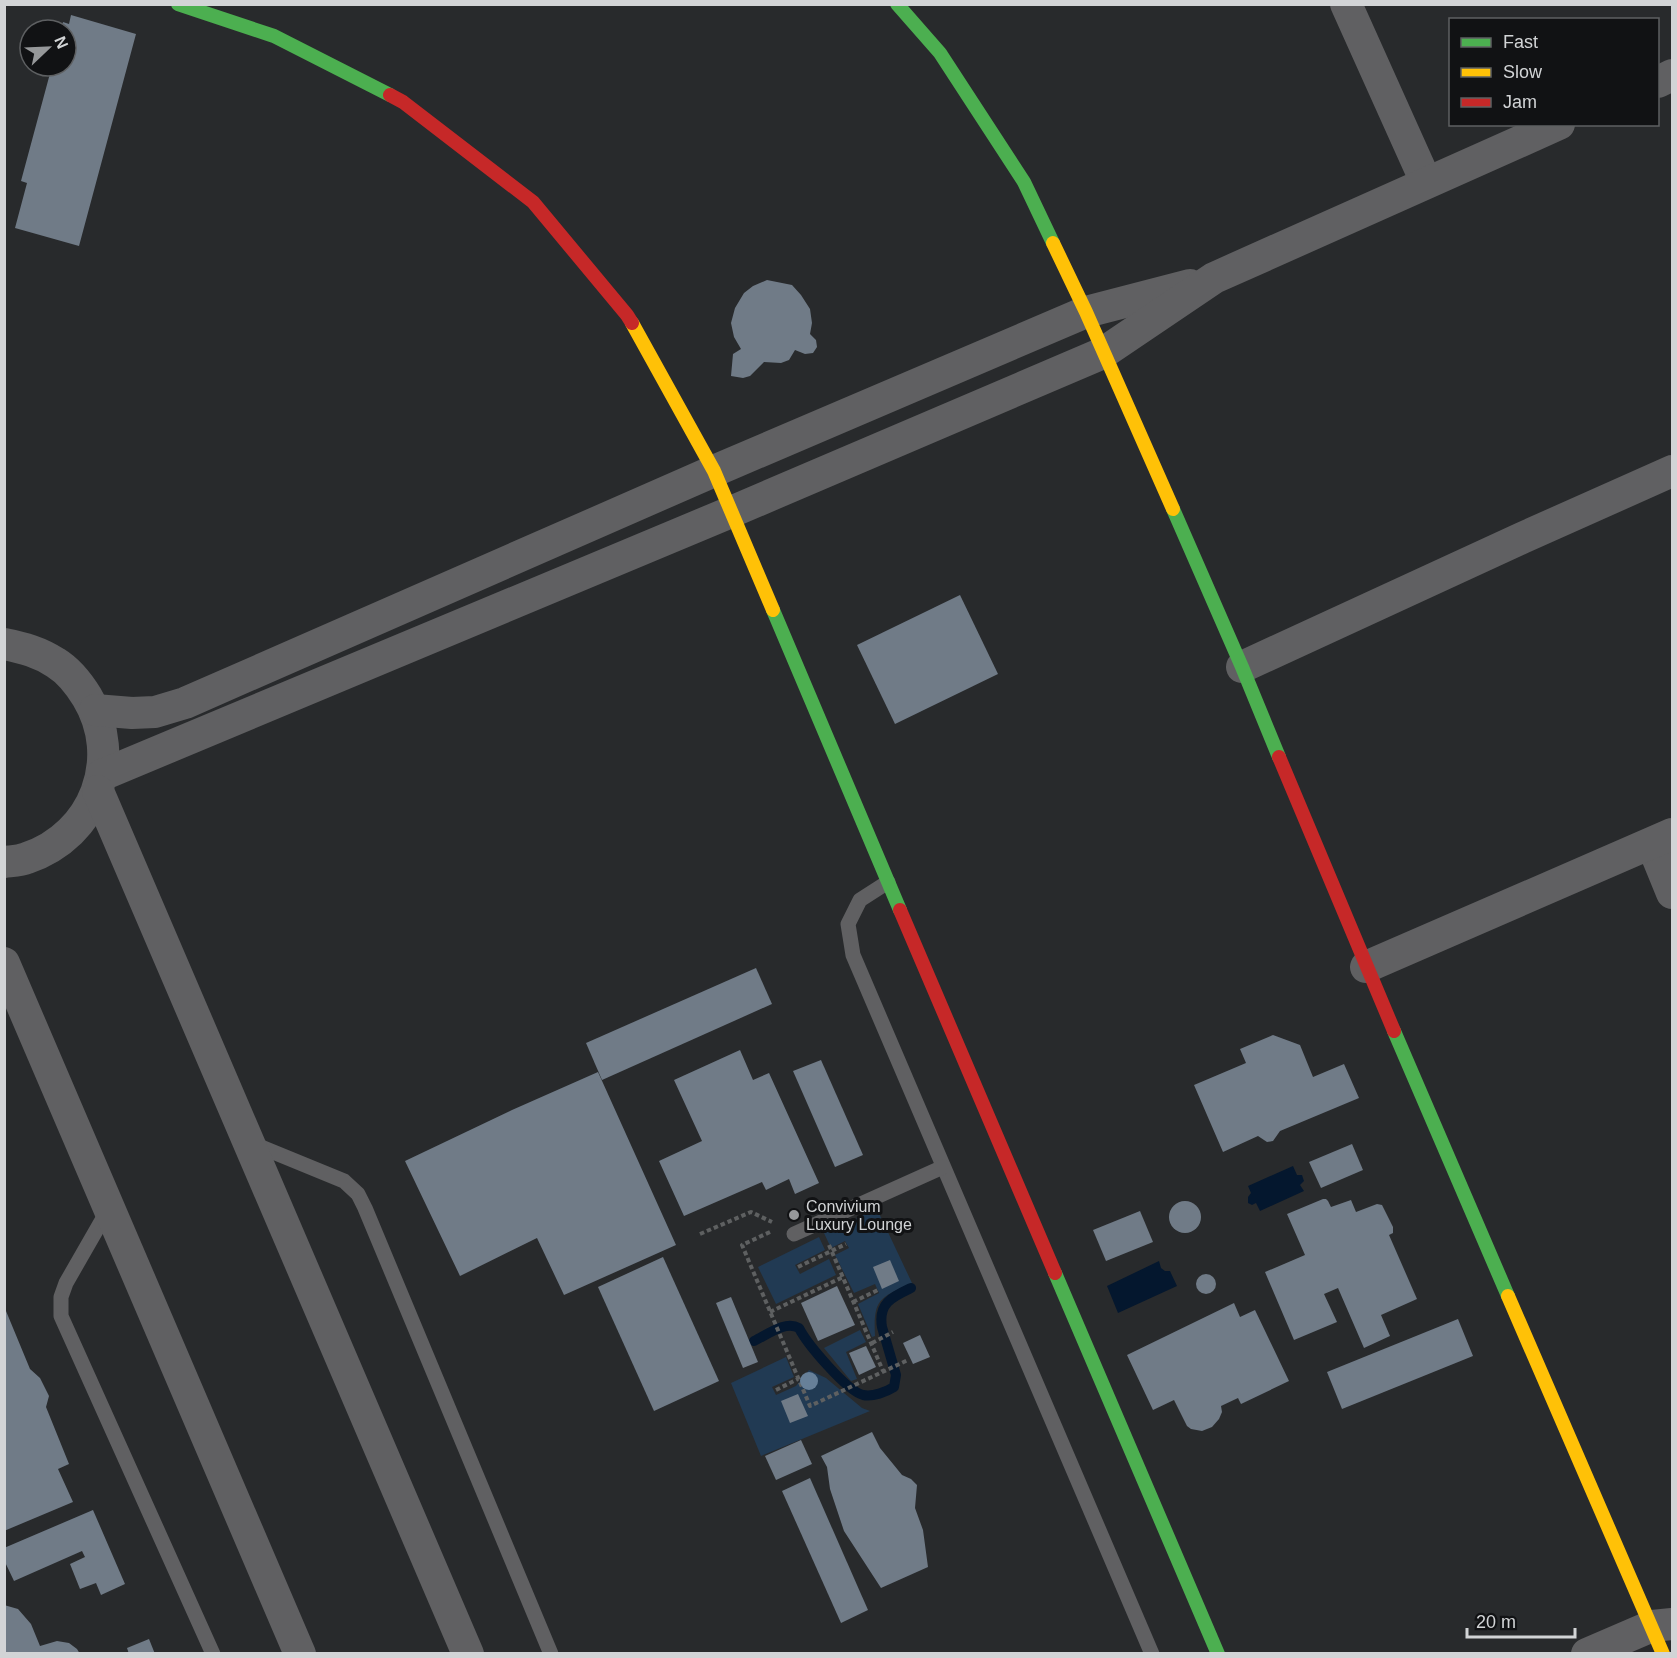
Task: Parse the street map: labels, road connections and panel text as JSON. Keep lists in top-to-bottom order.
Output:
{
  "places": ["Convivium Luxury Lounge"],
  "legend": ["Fast", "Slow", "Jam"],
  "scale_bar": "20 m",
  "north": "top right"
}
